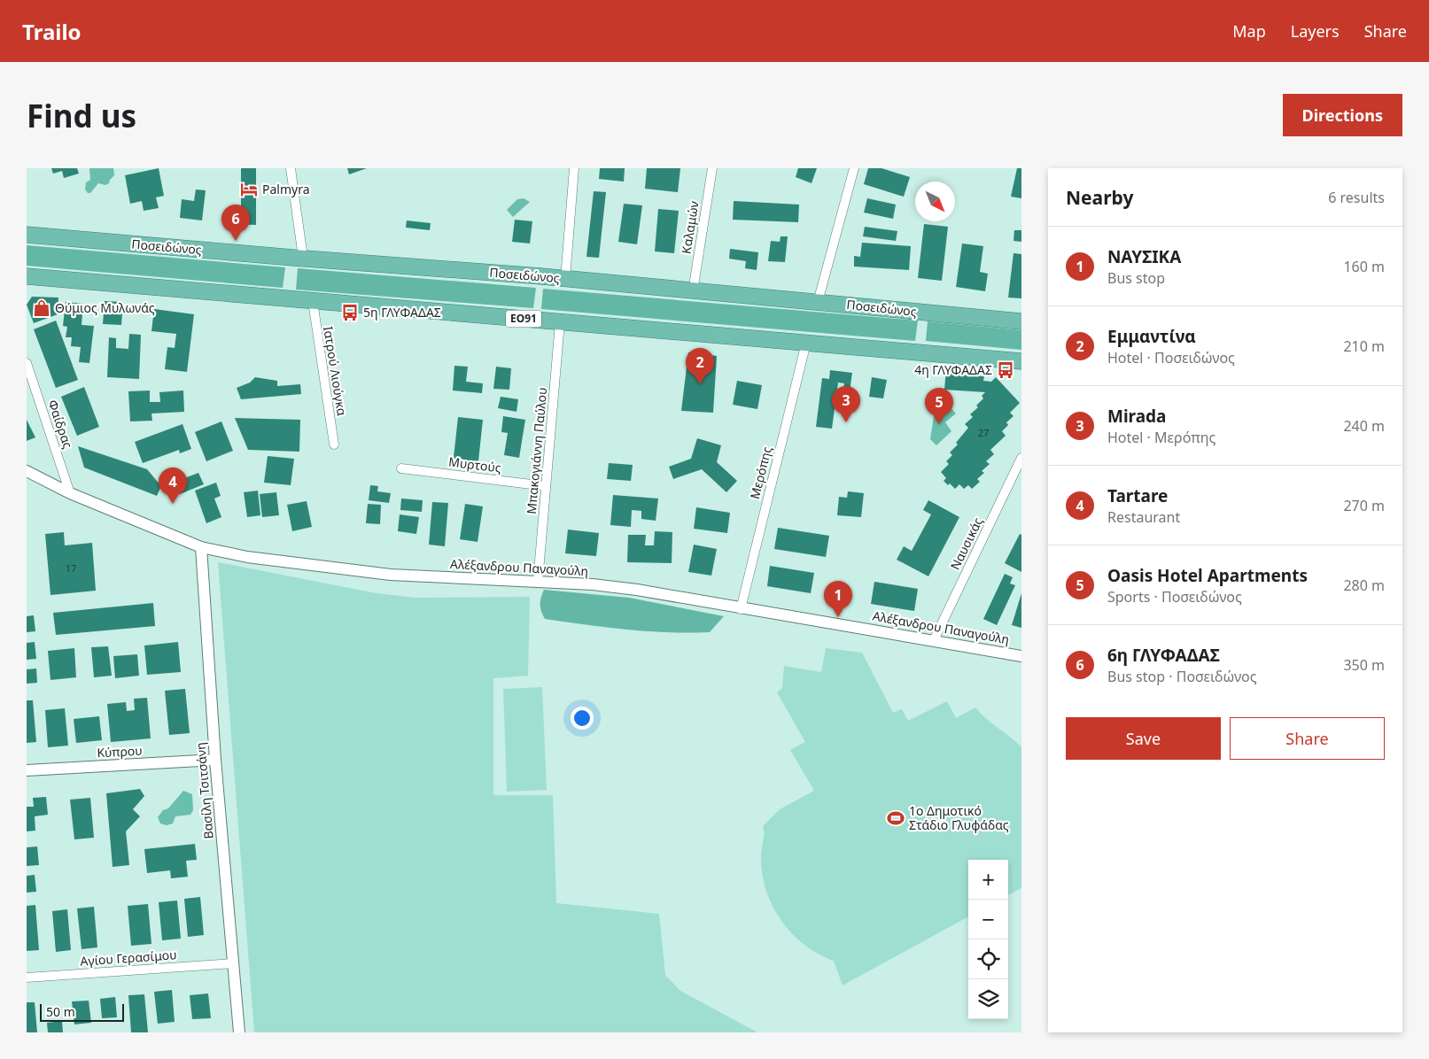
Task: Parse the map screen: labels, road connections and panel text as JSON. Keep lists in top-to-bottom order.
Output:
{
  "streets": {
    "highway": ["Ποσειδώνος", "ΕΟ91"],
    "street": [
      "Καλαμών",
      "Ιατρού Λιούγκα",
      "Φαίδρας",
      "Μπακογιάννη Παύλου",
      "Μυρτούς",
      "Μερόπης",
      "Ναυσικάς",
      "Αλέξανδρου Παναγούλη",
      "Κύπρου",
      "Βασίλη Τσιτσάνη",
      "Αγίου Γερασίμου"
    ]
  },
  "crossings": [
    ["Καλαμών", "Ποσειδώνος"],
    ["ΕΟ91", "Ιατρού Λιούγκα"],
    ["ΕΟ91", "Μπακογιάννη Παύλου"],
    ["ΕΟ91", "Μερόπης"],
    ["Φαίδρας", "Αλέξανδρου Παναγούλη"],
    ["Μπακογιάννη Παύλου", "Μυρτούς"],
    ["Μπακογιάννη Παύλου", "Αλέξανδρου Παναγούλη"],
    ["Μερόπης", "Αλέξανδρου Παναγούλη"],
    ["Ναυσικάς", "Αλέξανδρου Παναγούλη"],
    ["Αλέξανδρου Παναγούλη", "Βασίλη Τσιτσάνη"],
    ["Κύπρου", "Βασίλη Τσιτσάνη"],
    ["Βασίλη Τσιτσάνη", "Αγίου Γερασίμου"]
  ],
  "places": {
    "hotel": ["Palmyra"],
    "shop": ["Θύμιος Μυλωνάς"],
    "bus stop": ["5η ΓΛΥΦΑΔΑΣ", "4η ΓΛΥΦΑΔΑΣ"],
    "sports": ["1ο Δημοτικό Στάδιο Γλυφάδας"]
  },
  "house_numbers": ["27", "17"],
  "scale_bar": "50 m",
  "north": "bottom right",
  "page": {
    "header": "Trailo",
    "nav": ["Map", "Layers", "Share"],
    "buttons": [
      "Directions",
      ["Save", "Share"]
    ],
    "title": "Find us",
    "heading": ["Nearby", "6 results"],
    "pins": [
      "6",
      "2",
      "3",
      "5",
      "4",
      "1"
    ],
    "list": [
      {
        "mark": "1",
        "name": "ΝΑΥΣΙΚΑ",
        "note": "Bus stop",
        "value": "160 m"
      },
      {
        "mark": "2",
        "name": "Εμμαντίνα",
        "note": "Hotel · Ποσειδώνος",
        "value": "210 m"
      },
      {
        "mark": "3",
        "name": "Mirada",
        "note": "Hotel · Μερόπης",
        "value": "240 m"
      },
      {
        "mark": "4",
        "name": "Tartare",
        "note": "Restaurant",
        "value": "270 m"
      },
      {
        "mark": "5",
        "name": "Oasis Hotel Apartments",
        "note": "Sports · Ποσειδώνος",
        "value": "280 m"
      },
      {
        "mark": "6",
        "name": "6η ΓΛΥΦΑΔΑΣ",
        "note": "Bus stop · Ποσειδώνος",
        "value": "350 m"
      }
    ],
    "map_buttons": ["+", "−"],
    "scale": "50 m"
  }
}
